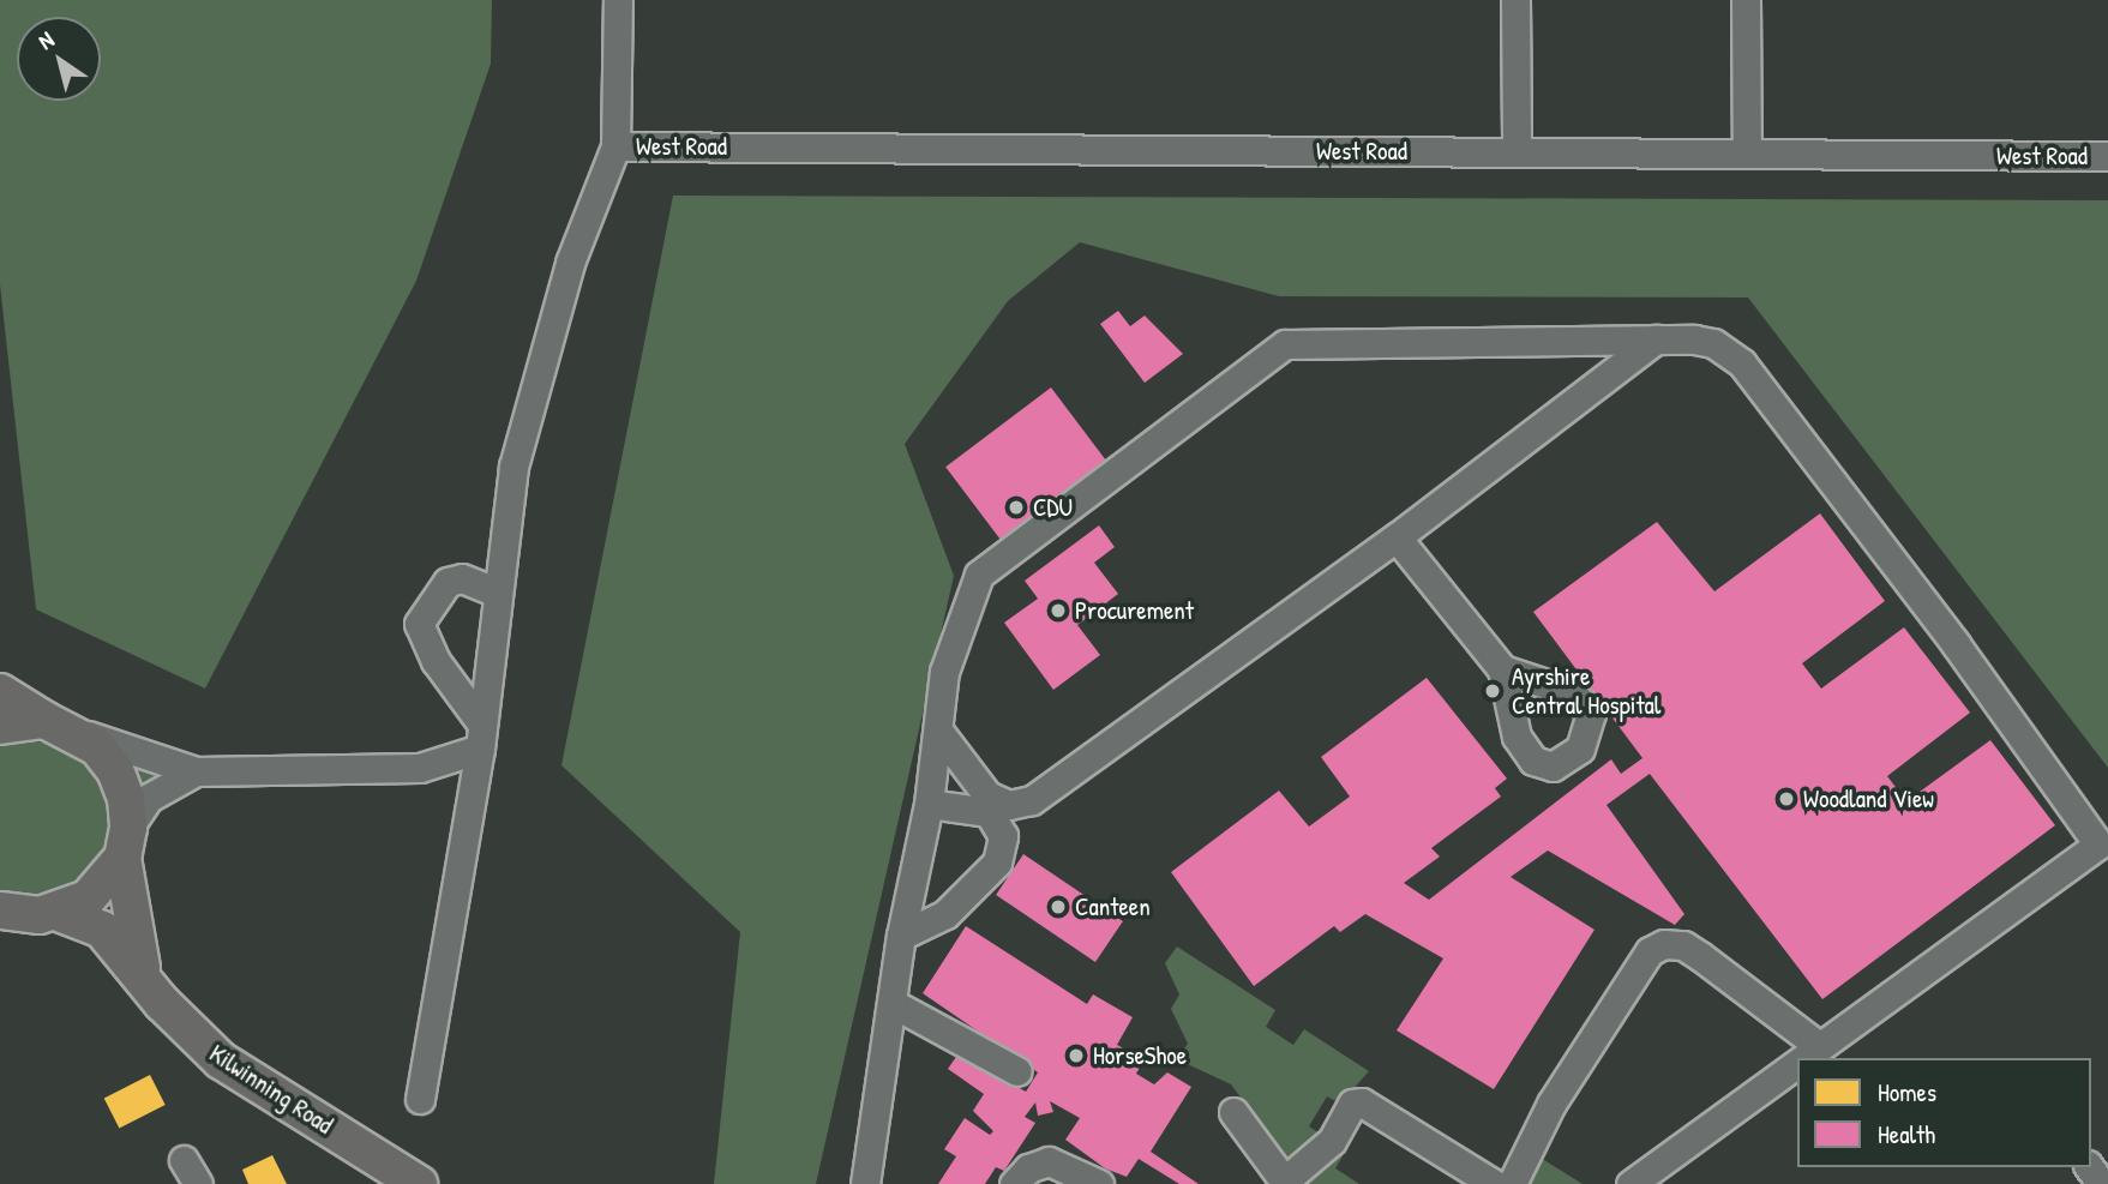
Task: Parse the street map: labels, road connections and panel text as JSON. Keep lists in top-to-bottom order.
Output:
{
  "streets": {
    "main road": ["Kilwinning Road"],
    "street": ["West Road"]
  },
  "places": [
    "CDU",
    "Procurement",
    "Ayrshire Central Hospital",
    "Woodland View",
    "Canteen",
    "HorseShoe"
  ],
  "legend": ["Homes", "Health"],
  "north": "top left"
}
